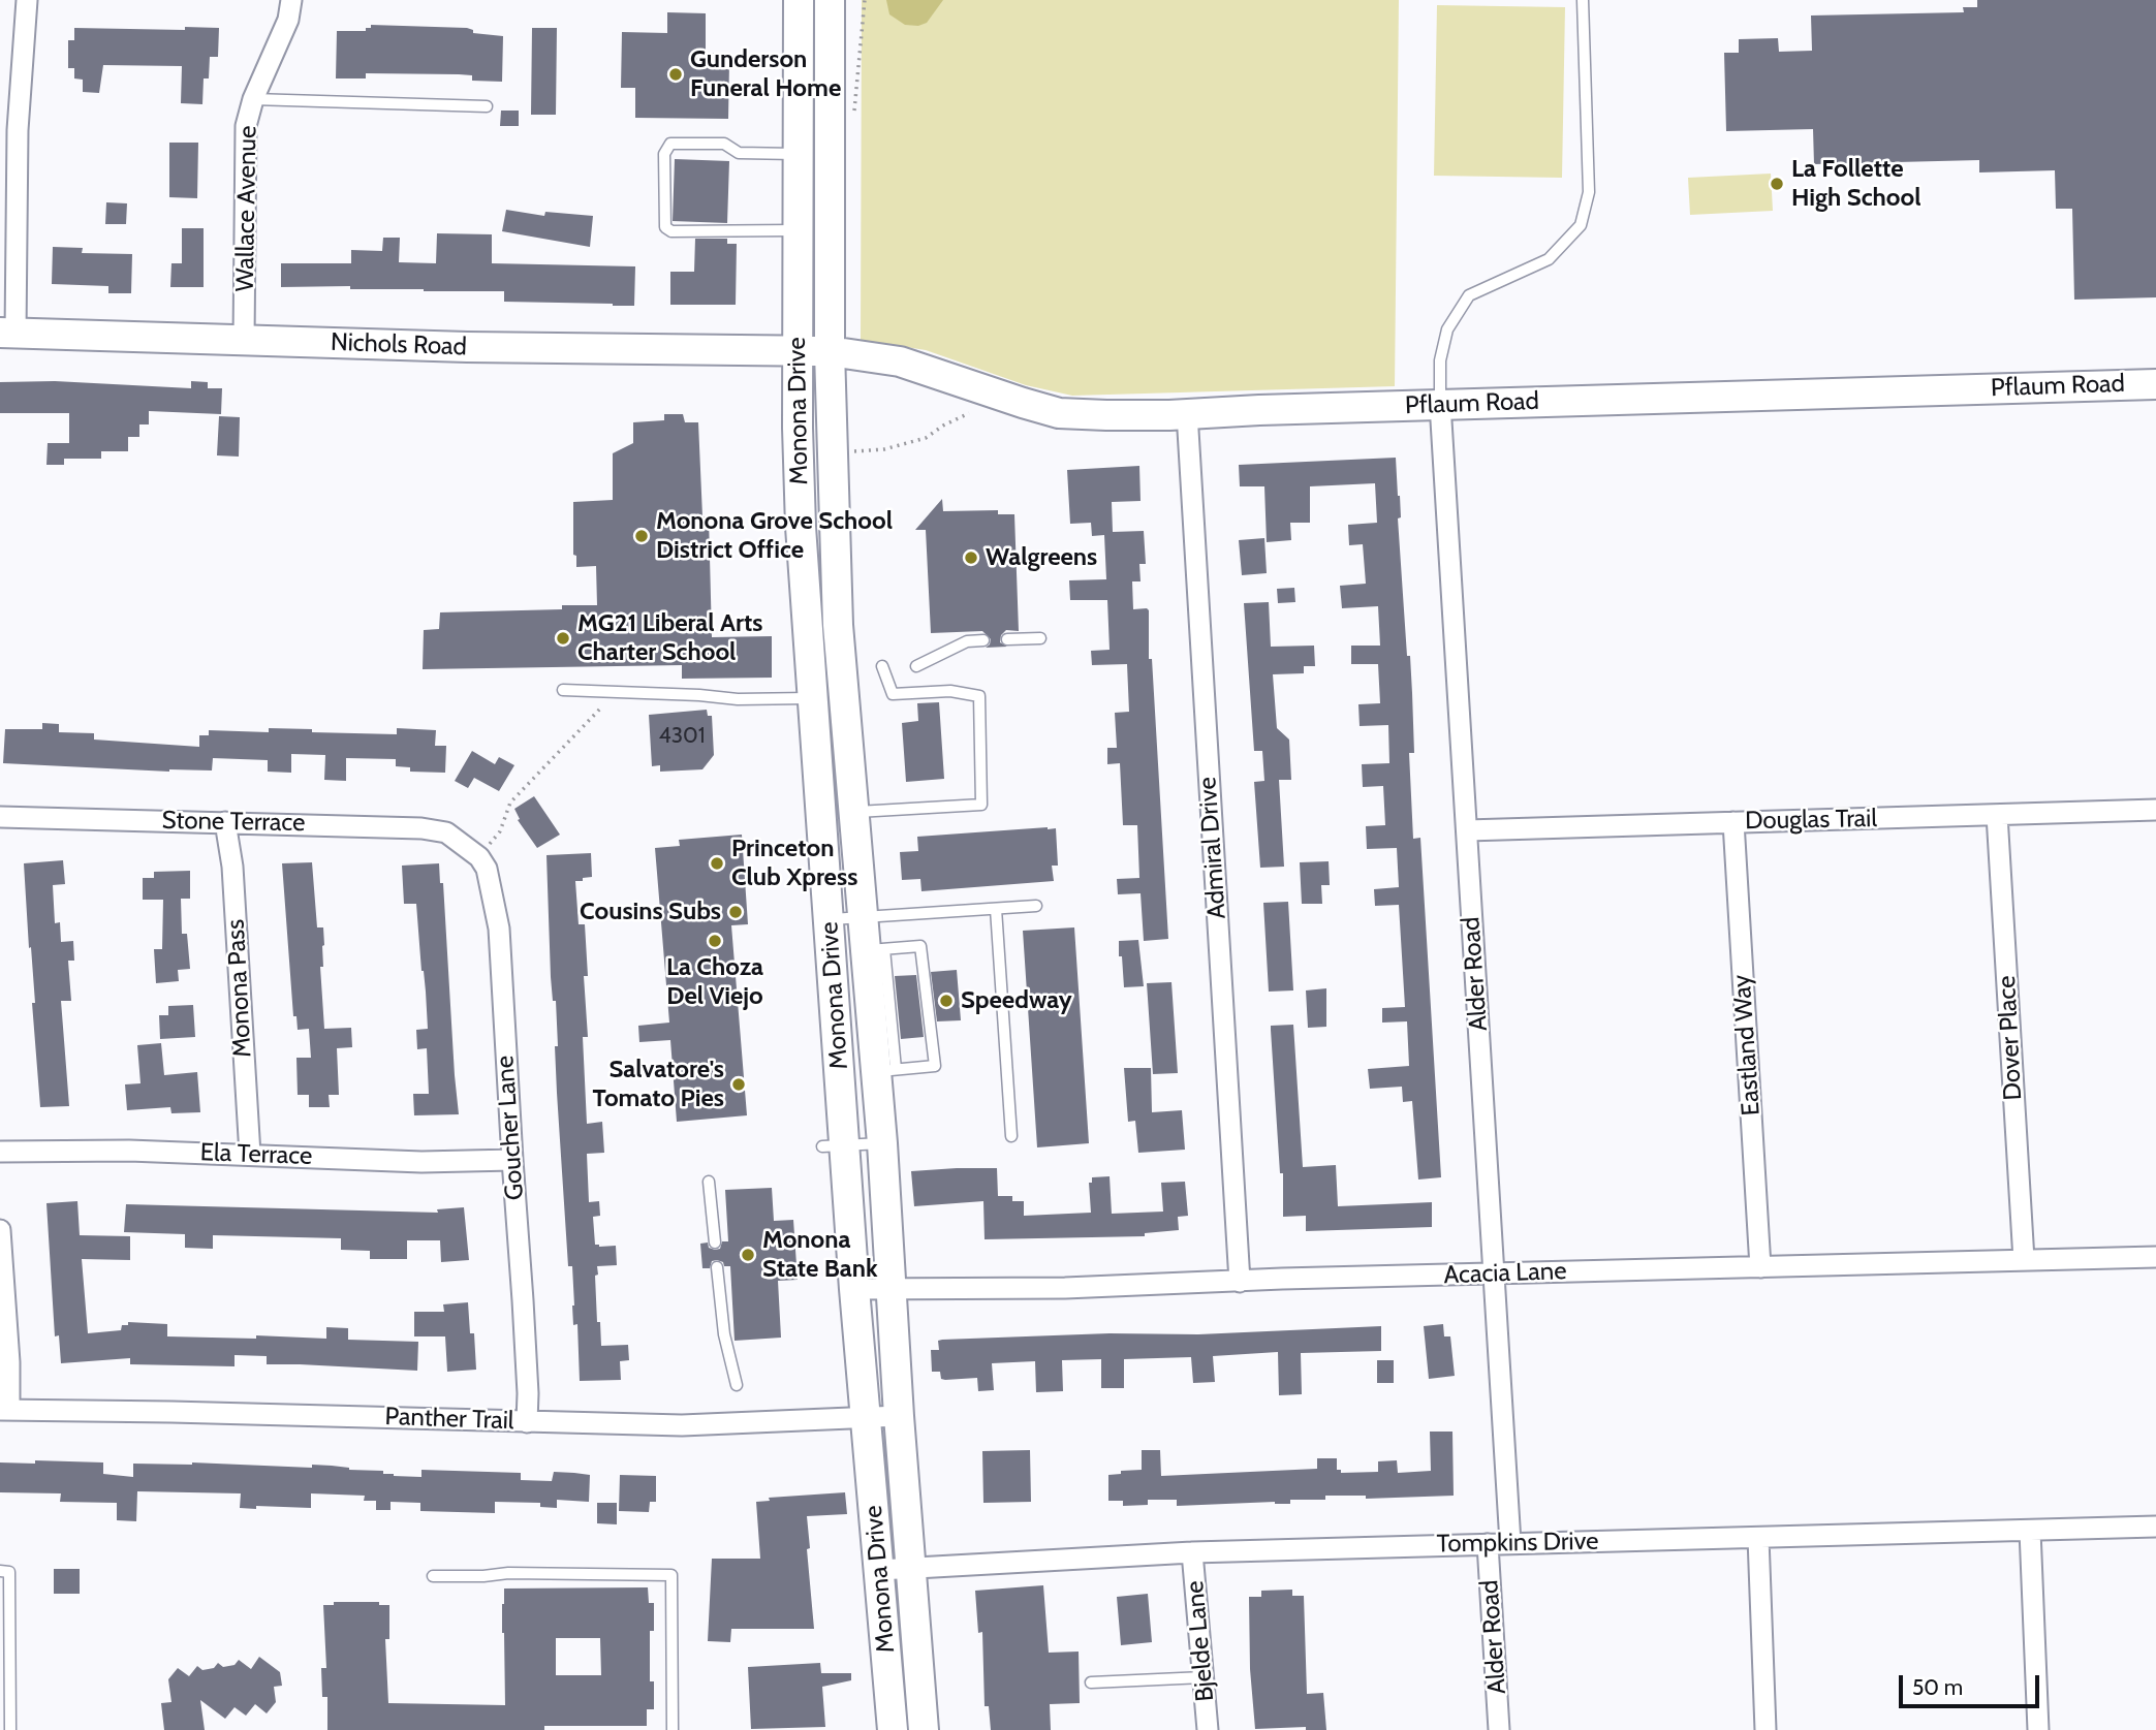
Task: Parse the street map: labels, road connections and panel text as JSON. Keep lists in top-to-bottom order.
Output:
{
  "streets": {
    "street": [
      "Wallace Avenue",
      "Nichols Road",
      "Pflaum Road",
      "Monona Drive",
      "Douglas Trail",
      "Stone Terrace",
      "Admiral Drive",
      "Alder Road",
      "Monona Pass",
      "Dover Place",
      "Eastland Way",
      "Goucher Lane",
      "Ela Terrace",
      "Acacia Lane",
      "Panther Trail",
      "Tompkins Drive",
      "Bjelde Lane"
    ]
  },
  "crossings": [
    ["Wallace Avenue", "Nichols Road"],
    ["Nichols Road", "Pflaum Road"],
    ["Nichols Road", "Monona Drive"],
    ["Pflaum Road", "Monona Drive"],
    ["Pflaum Road", "Admiral Drive"],
    ["Pflaum Road", "Alder Road"],
    ["Monona Drive", "Acacia Lane"],
    ["Monona Drive", "Panther Trail"],
    ["Monona Drive", "Tompkins Drive"],
    ["Douglas Trail", "Alder Road"],
    ["Douglas Trail", "Dover Place"],
    ["Douglas Trail", "Eastland Way"],
    ["Stone Terrace", "Monona Pass"],
    ["Stone Terrace", "Goucher Lane"],
    ["Admiral Drive", "Acacia Lane"],
    ["Alder Road", "Acacia Lane"],
    ["Alder Road", "Tompkins Drive"],
    ["Monona Pass", "Ela Terrace"],
    ["Dover Place", "Acacia Lane"],
    ["Eastland Way", "Acacia Lane"],
    ["Goucher Lane", "Ela Terrace"],
    ["Goucher Lane", "Panther Trail"],
    ["Tompkins Drive", "Bjelde Lane"]
  ],
  "places": [
    "Gunderson Funeral Home",
    "La Follette High School",
    "Monona Grove School District Office",
    "Walgreens",
    "MG21 Liberal Arts Charter School",
    "Princeton Club Xpress",
    "Cousins Subs",
    "La Choza Del Viejo",
    "Speedway",
    "Salvatore's Tomato Pies",
    "Monona State Bank"
  ],
  "house_numbers": ["4301"],
  "scale_bar": "50 m"
}
